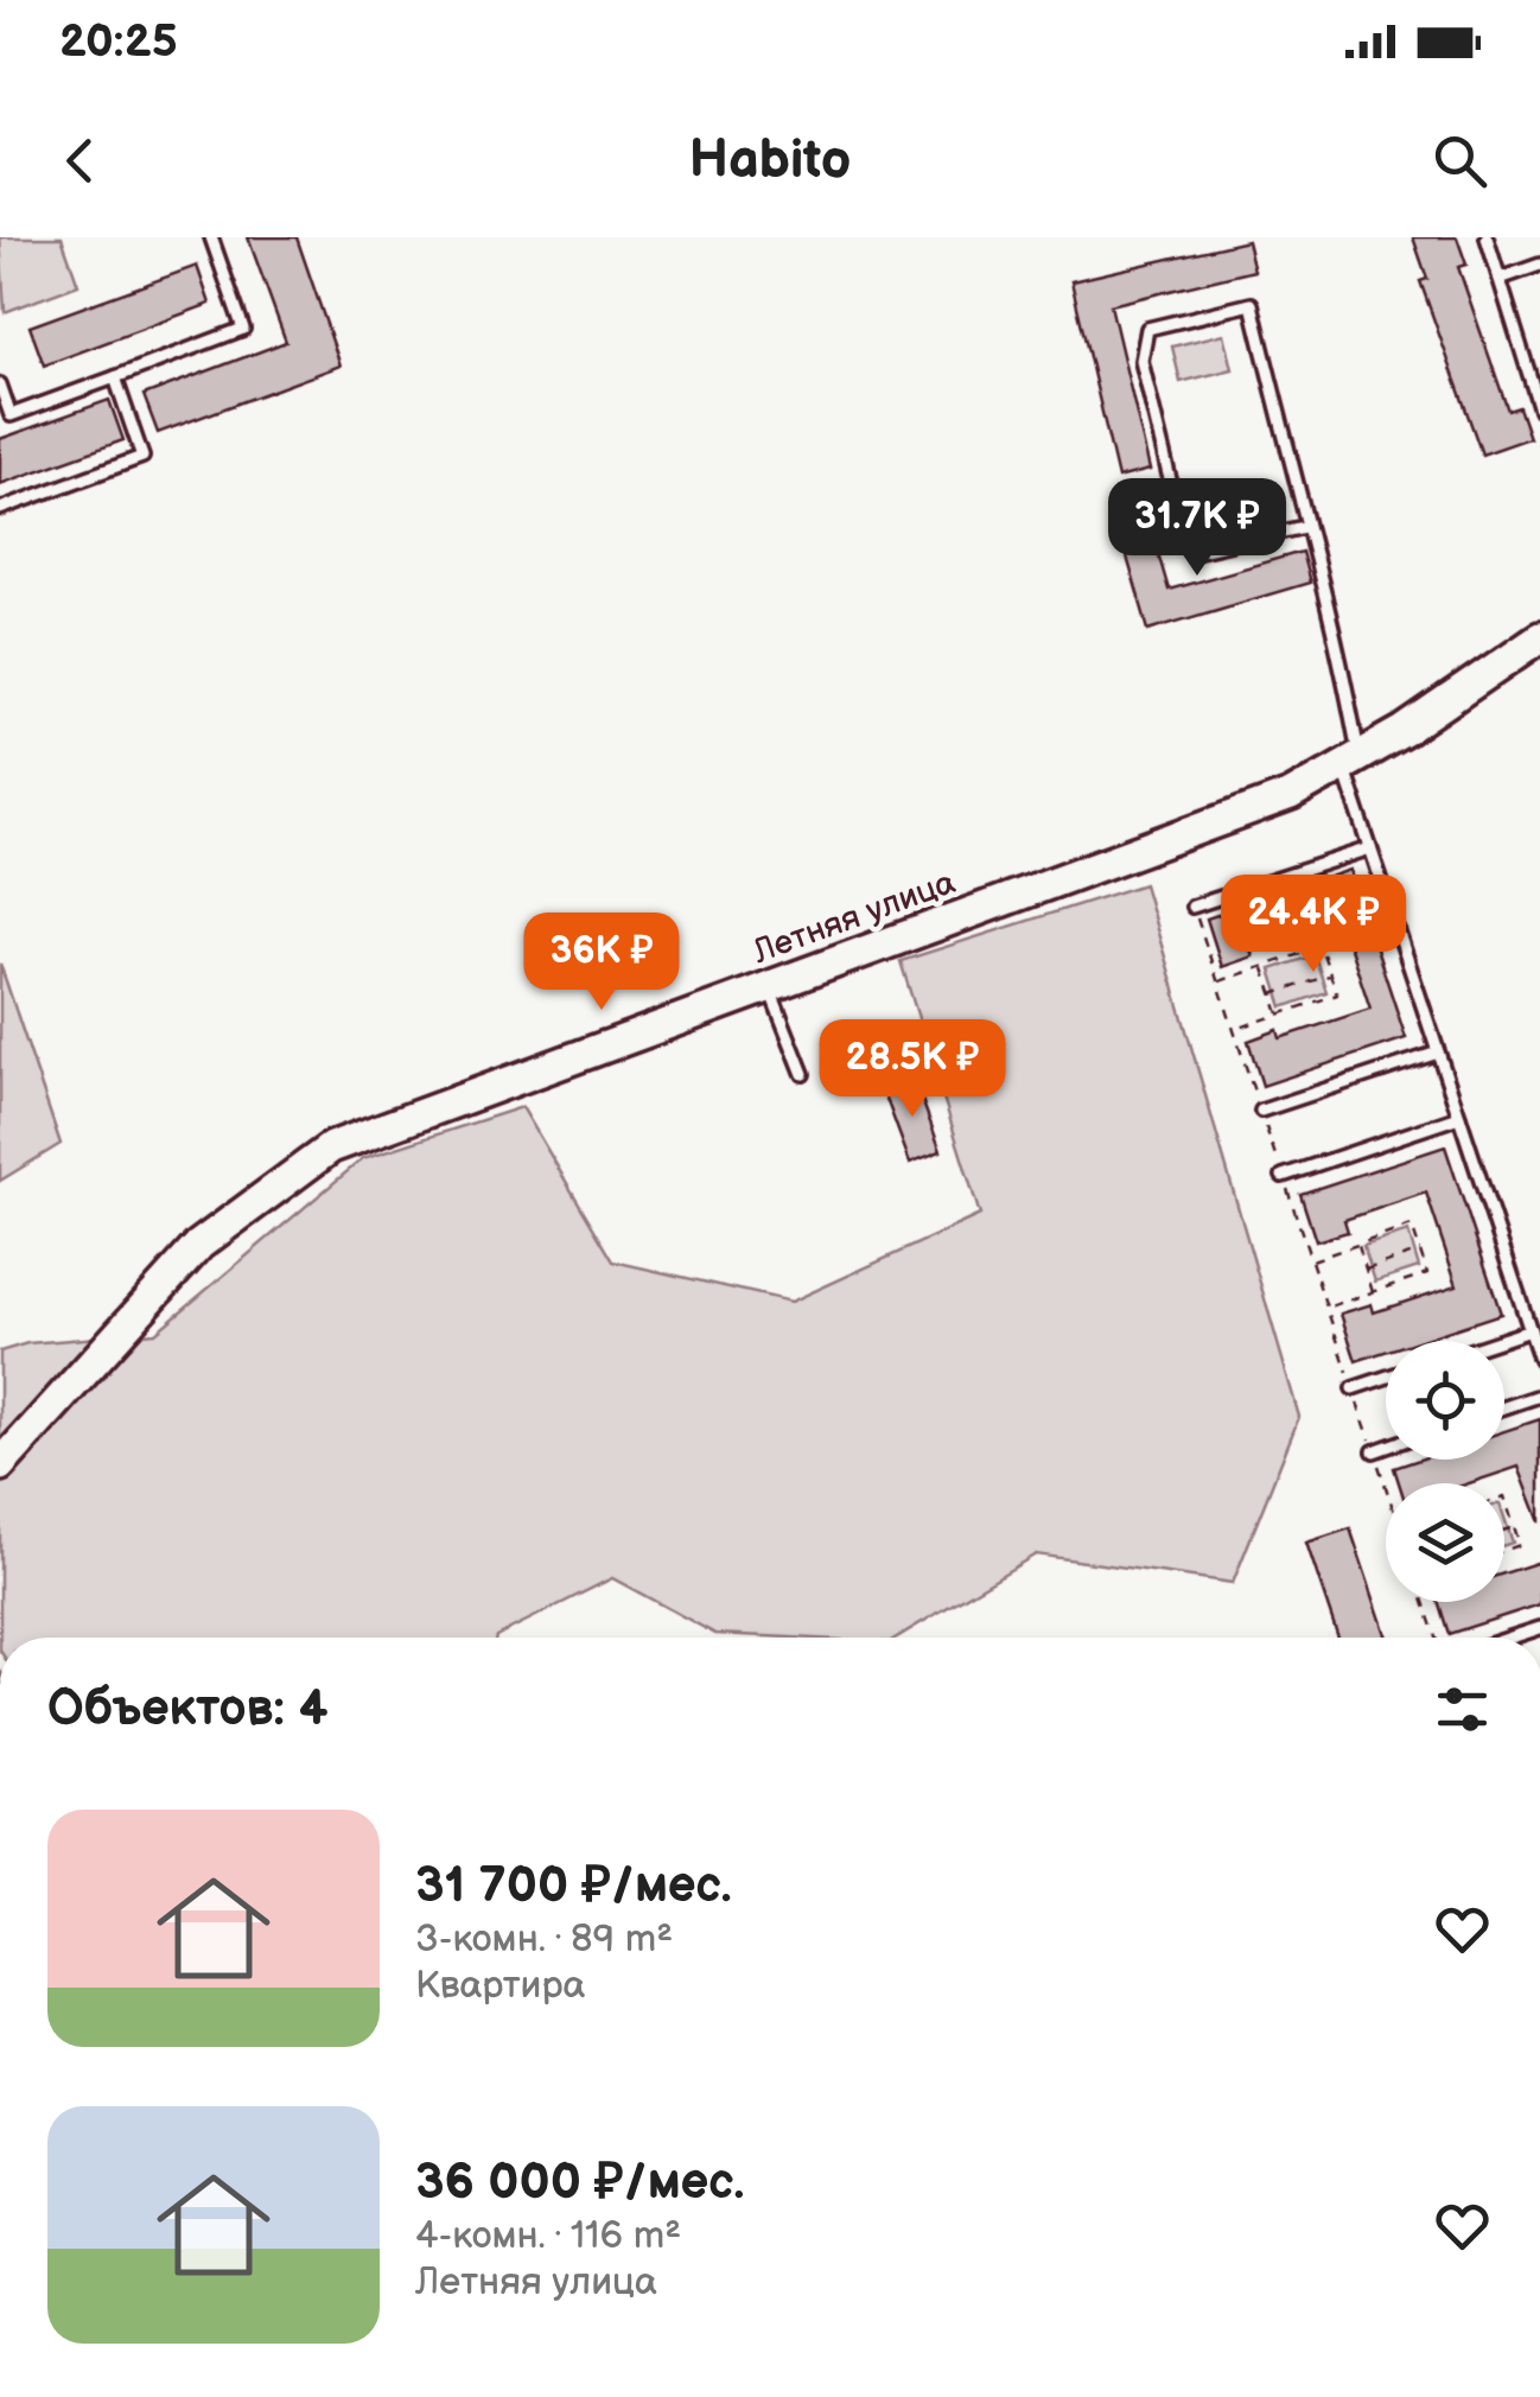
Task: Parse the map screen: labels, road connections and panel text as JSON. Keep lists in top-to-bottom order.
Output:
{
  "streets": {
    "street": ["Летняя улица"]
  },
  "page": {
    "status": "20:25",
    "header": "Habito",
    "price": [
      "31.7K ₽",
      "24.4K ₽",
      "36K ₽",
      "28.5K ₽"
    ],
    "heading": "Объектов: 4",
    "list": [
      {
        "name": "31 700 ₽/мес.",
        "note": "3-комн. · 89 m² · Квартира"
      },
      {
        "name": "36 000 ₽/мес.",
        "note": "4-комн. · 116 m² · Летняя улица"
      }
    ]
  }
}
